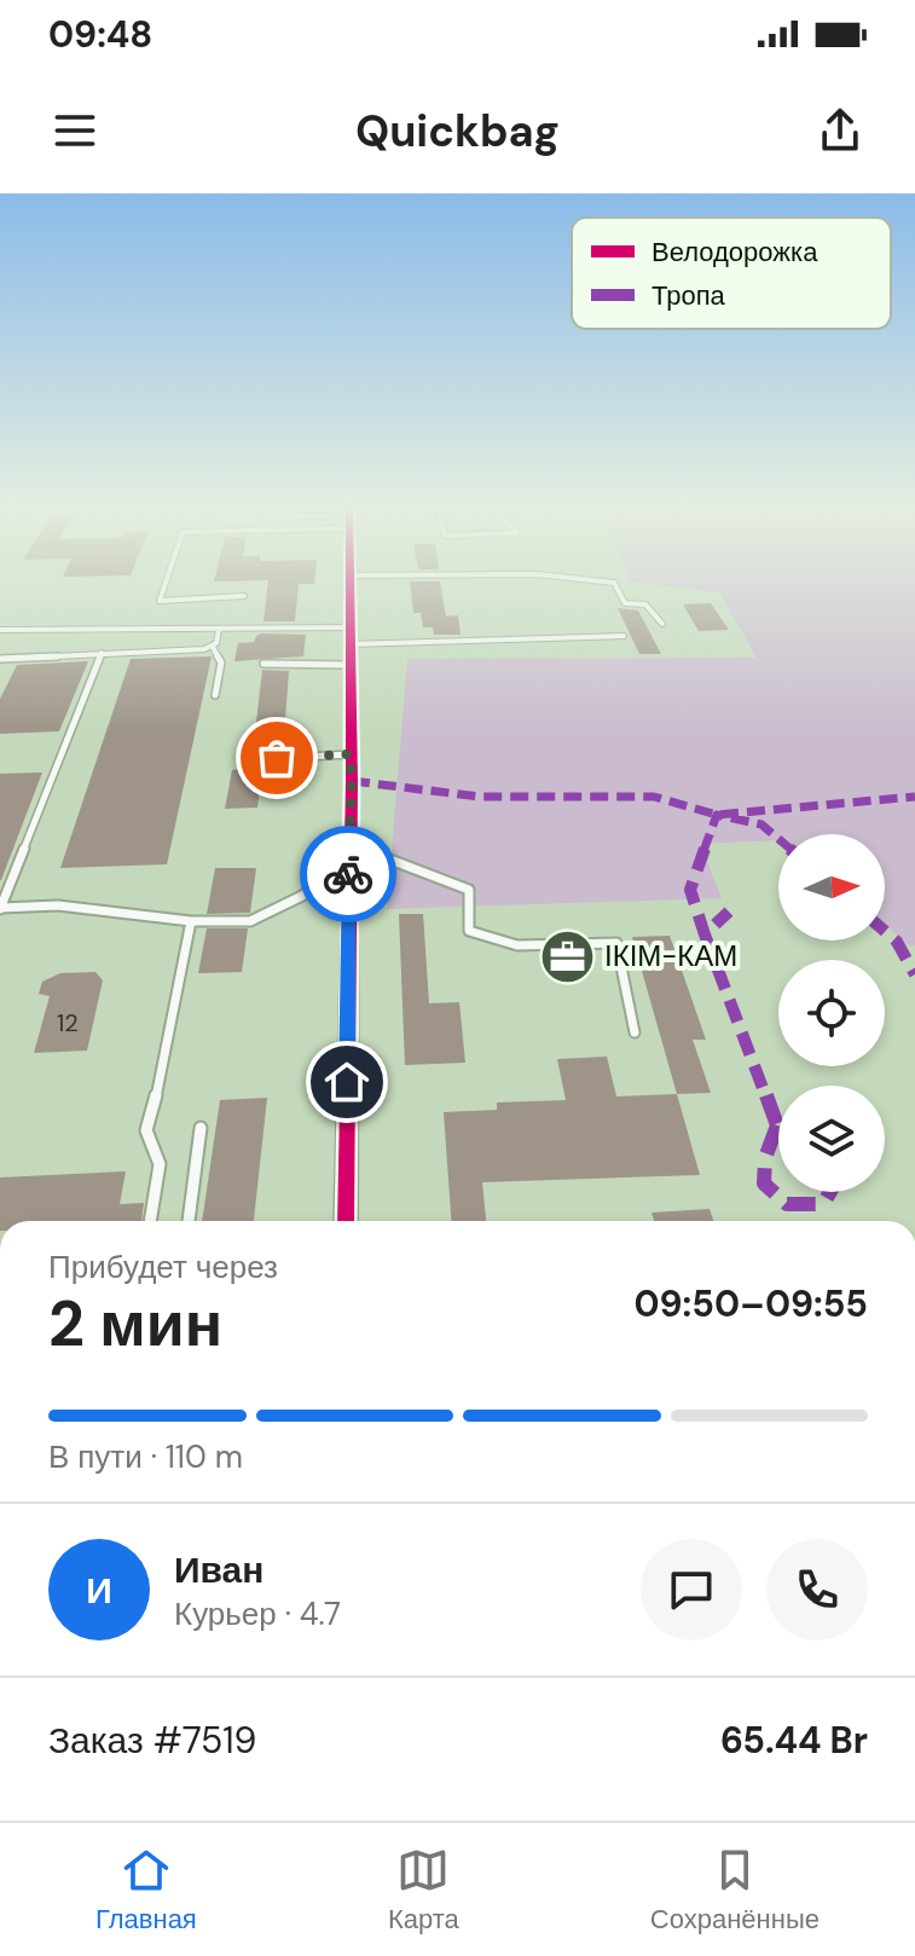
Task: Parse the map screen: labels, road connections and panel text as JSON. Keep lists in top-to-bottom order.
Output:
{
  "places": {
    "office": ["ІКІМ-КАМ"]
  },
  "house_numbers": ["12"],
  "legend": ["Велодорожка", "Тропа"],
  "north": "right",
  "page": {
    "status": "09:48",
    "header": "Quickbag",
    "heading": ["2 мин", "Прибудет через", "09:50–09:55"],
    "panel": [
      "Иван",
      "Курьер · 4.7",
      "Заказ #7519",
      "65.44 Br"
    ],
    "bar": "В пути · 110 m",
    "round": "И",
    "tabs": ["Главная", "Карта", "Сохранённые"]
  }
}
